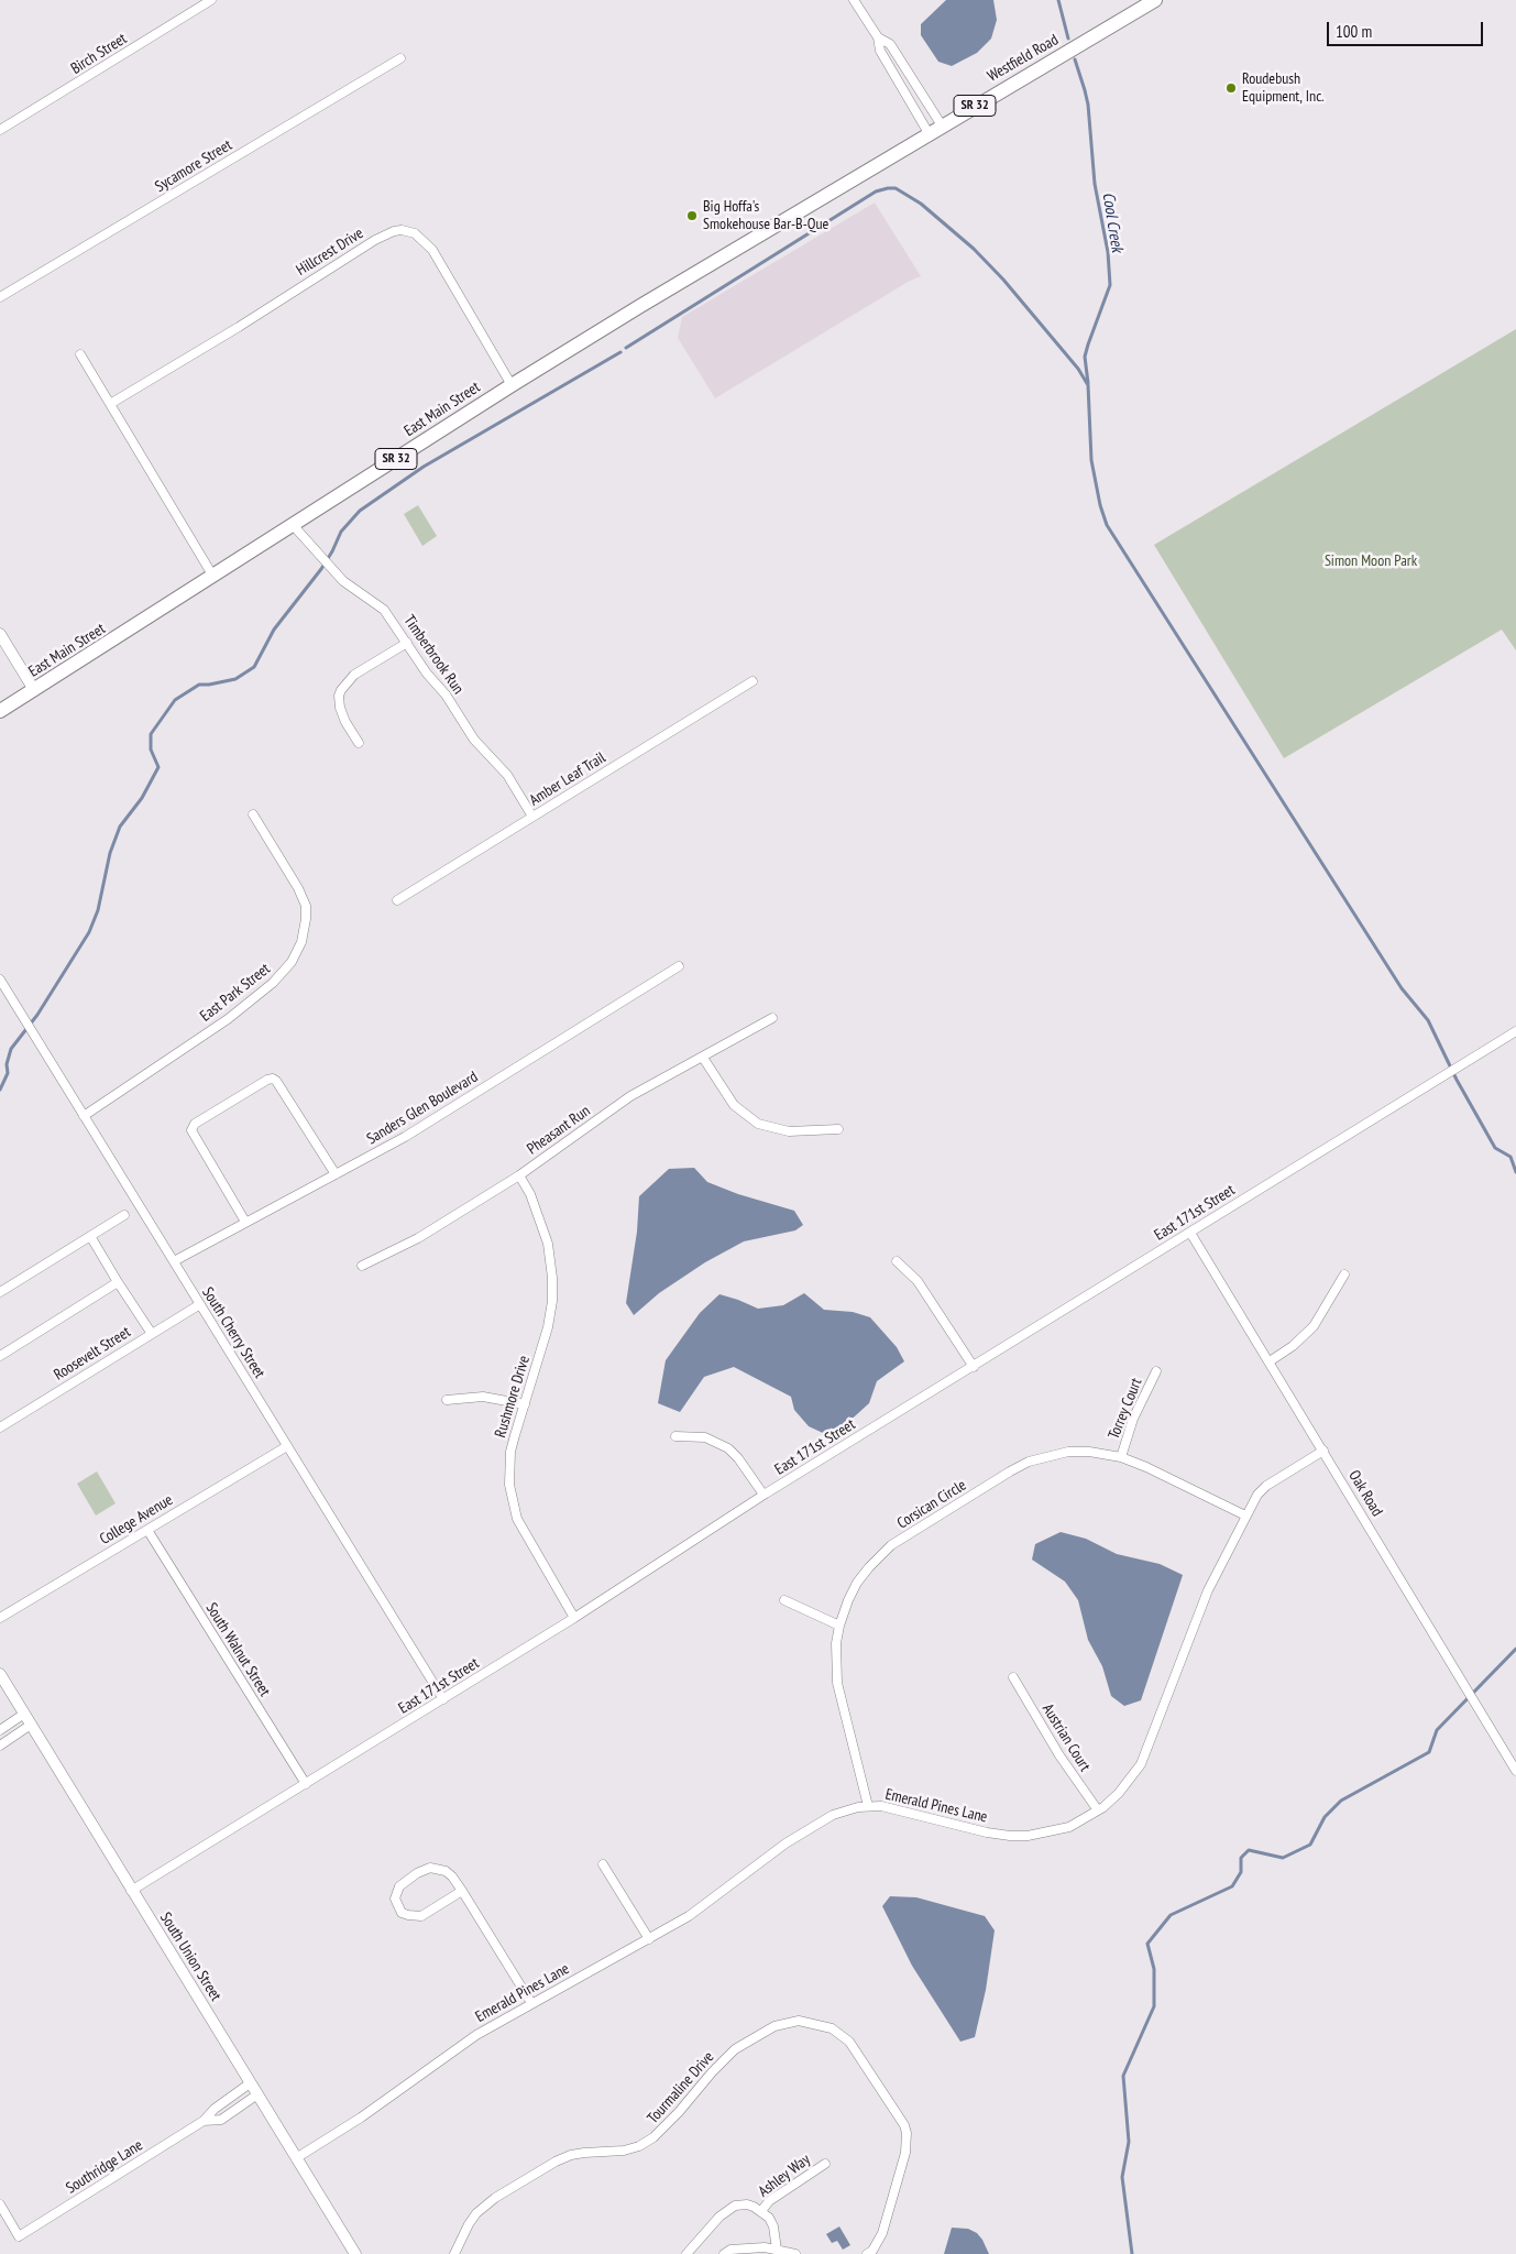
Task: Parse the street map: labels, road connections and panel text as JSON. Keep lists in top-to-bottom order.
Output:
{
  "streets": {
    "main road": ["Westfield Road", "SR 32", "East Main Street"],
    "street": [
      "Birch Street",
      "Sycamore Street",
      "Hillcrest Drive",
      "Timberbrook Run",
      "Amber Leaf Trail",
      "East Park Street",
      "Sanders Glen Boulevard",
      "Pheasant Run",
      "East 171st Street",
      "South Cherry Street",
      "Roosevelt Street",
      "Rushmore Drive",
      "Torrey Court",
      "Oak Road",
      "Corsican Circle",
      "College Avenue",
      "South Walnut Street",
      "Austrian Court",
      "Emerald Pines Lane",
      "South Union Street",
      "Tourmaline Drive",
      "Southridge Lane",
      "Ashley Way"
    ]
  },
  "crossings": [
    ["Westfield Road", "East Main Street"],
    ["Hillcrest Drive", "East Main Street"],
    ["East Main Street", "Timberbrook Run"],
    ["Timberbrook Run", "Amber Leaf Trail"],
    ["East Park Street", "South Cherry Street"],
    ["Sanders Glen Boulevard", "South Cherry Street"],
    ["Pheasant Run", "Rushmore Drive"],
    ["East 171st Street", "South Cherry Street"],
    ["East 171st Street", "Rushmore Drive"],
    ["East 171st Street", "Oak Road"],
    ["East 171st Street", "South Walnut Street"],
    ["East 171st Street", "South Union Street"],
    ["South Cherry Street", "Roosevelt Street"],
    ["South Cherry Street", "College Avenue"],
    ["Torrey Court", "Corsican Circle"],
    ["Oak Road", "Emerald Pines Lane"],
    ["Corsican Circle", "Emerald Pines Lane"],
    ["College Avenue", "South Walnut Street"],
    ["Austrian Court", "Emerald Pines Lane"],
    ["Emerald Pines Lane", "South Union Street"],
    ["South Union Street", "Southridge Lane"]
  ],
  "water": ["Cool Creek"],
  "parks": ["Simon Moon Park"],
  "places": ["Roudebush Equipment, Inc.", "Big Hoffa's Smokehouse Bar-B-Que"],
  "scale_bar": "100 m"
}
